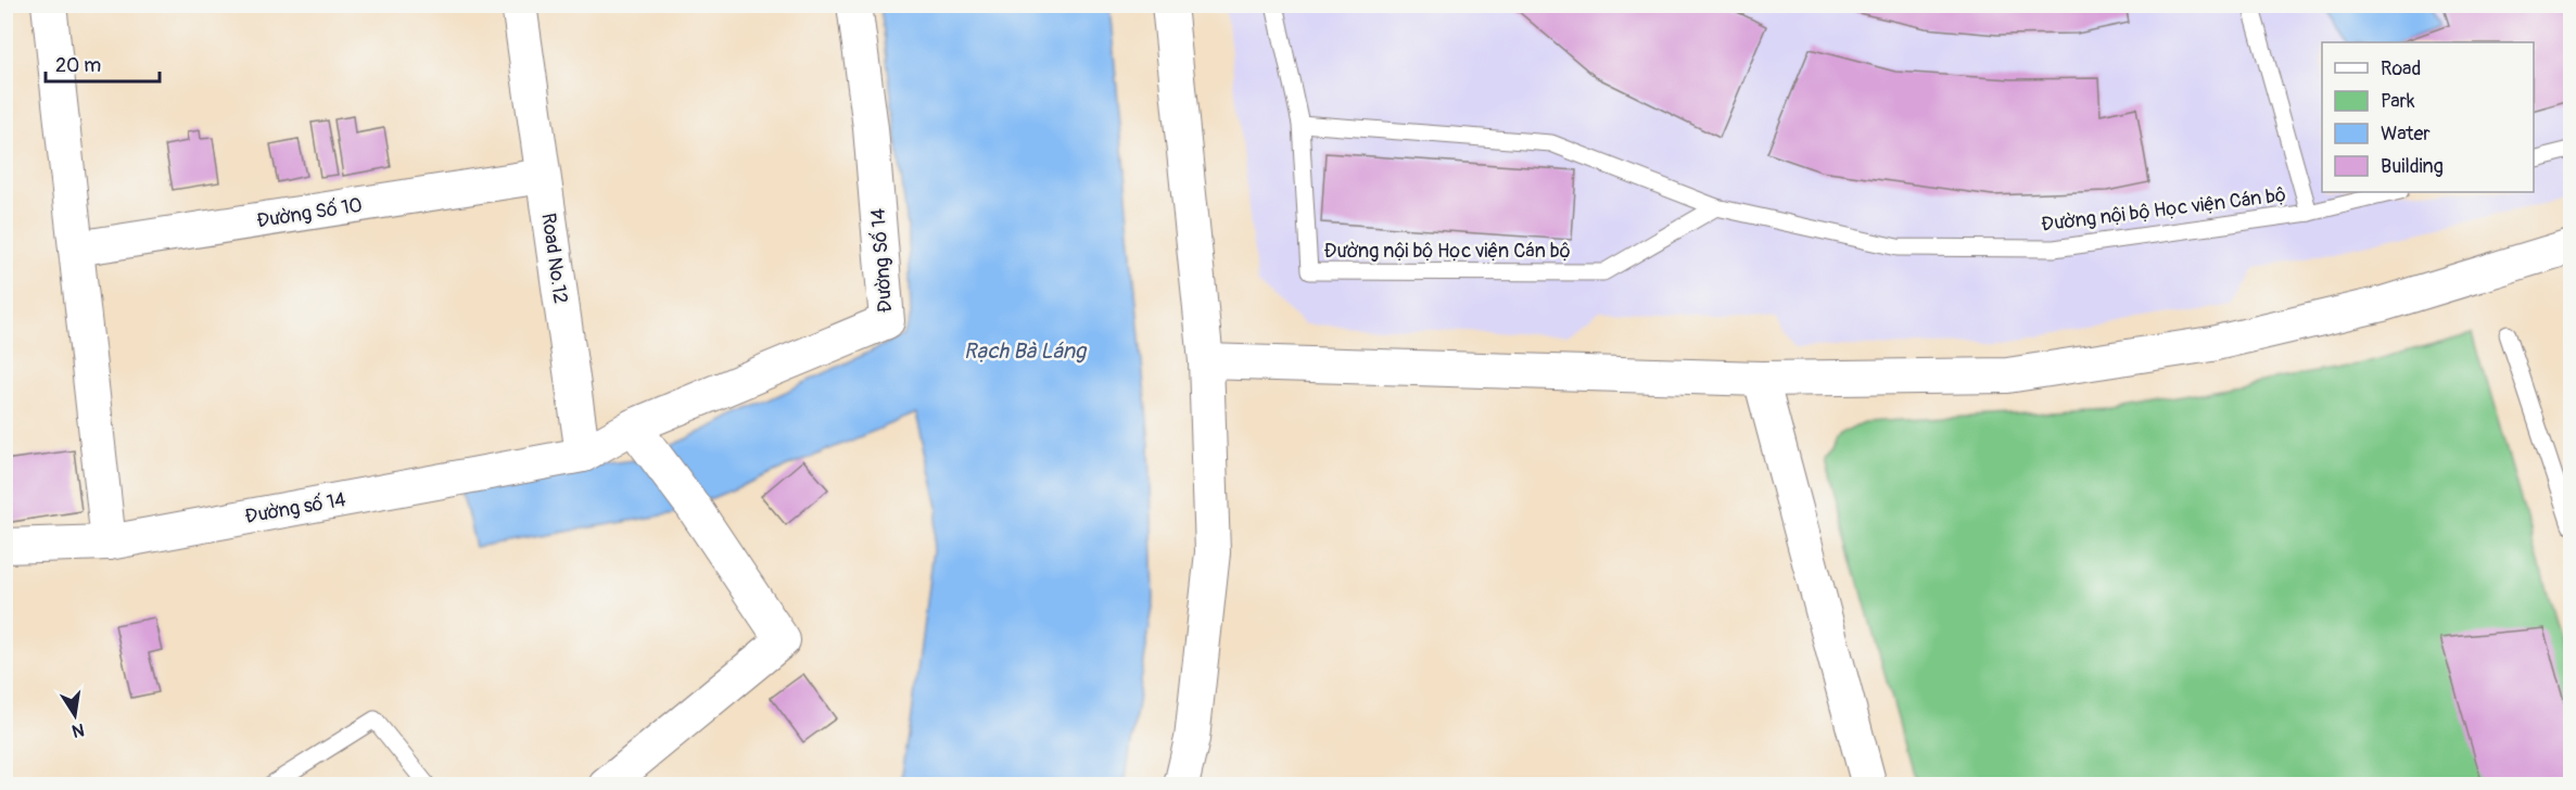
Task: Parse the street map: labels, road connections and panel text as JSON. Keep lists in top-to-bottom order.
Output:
{
  "streets": {
    "street": [
      "Đường Số 10",
      "Road No.12",
      "Đường Số 14",
      "Đường số 14"
    ],
    "lane": ["Đường nội bộ Học viện Cán bộ"]
  },
  "crossings": [
    ["Đường Số 10", "Road No.12"],
    ["Road No.12", "Đường số 14"]
  ],
  "water": ["Rạch Bà Láng"],
  "legend": [
    "Road",
    "Park",
    "Water",
    "Building"
  ],
  "scale_bar": "20 m",
  "north": "bottom"
}
